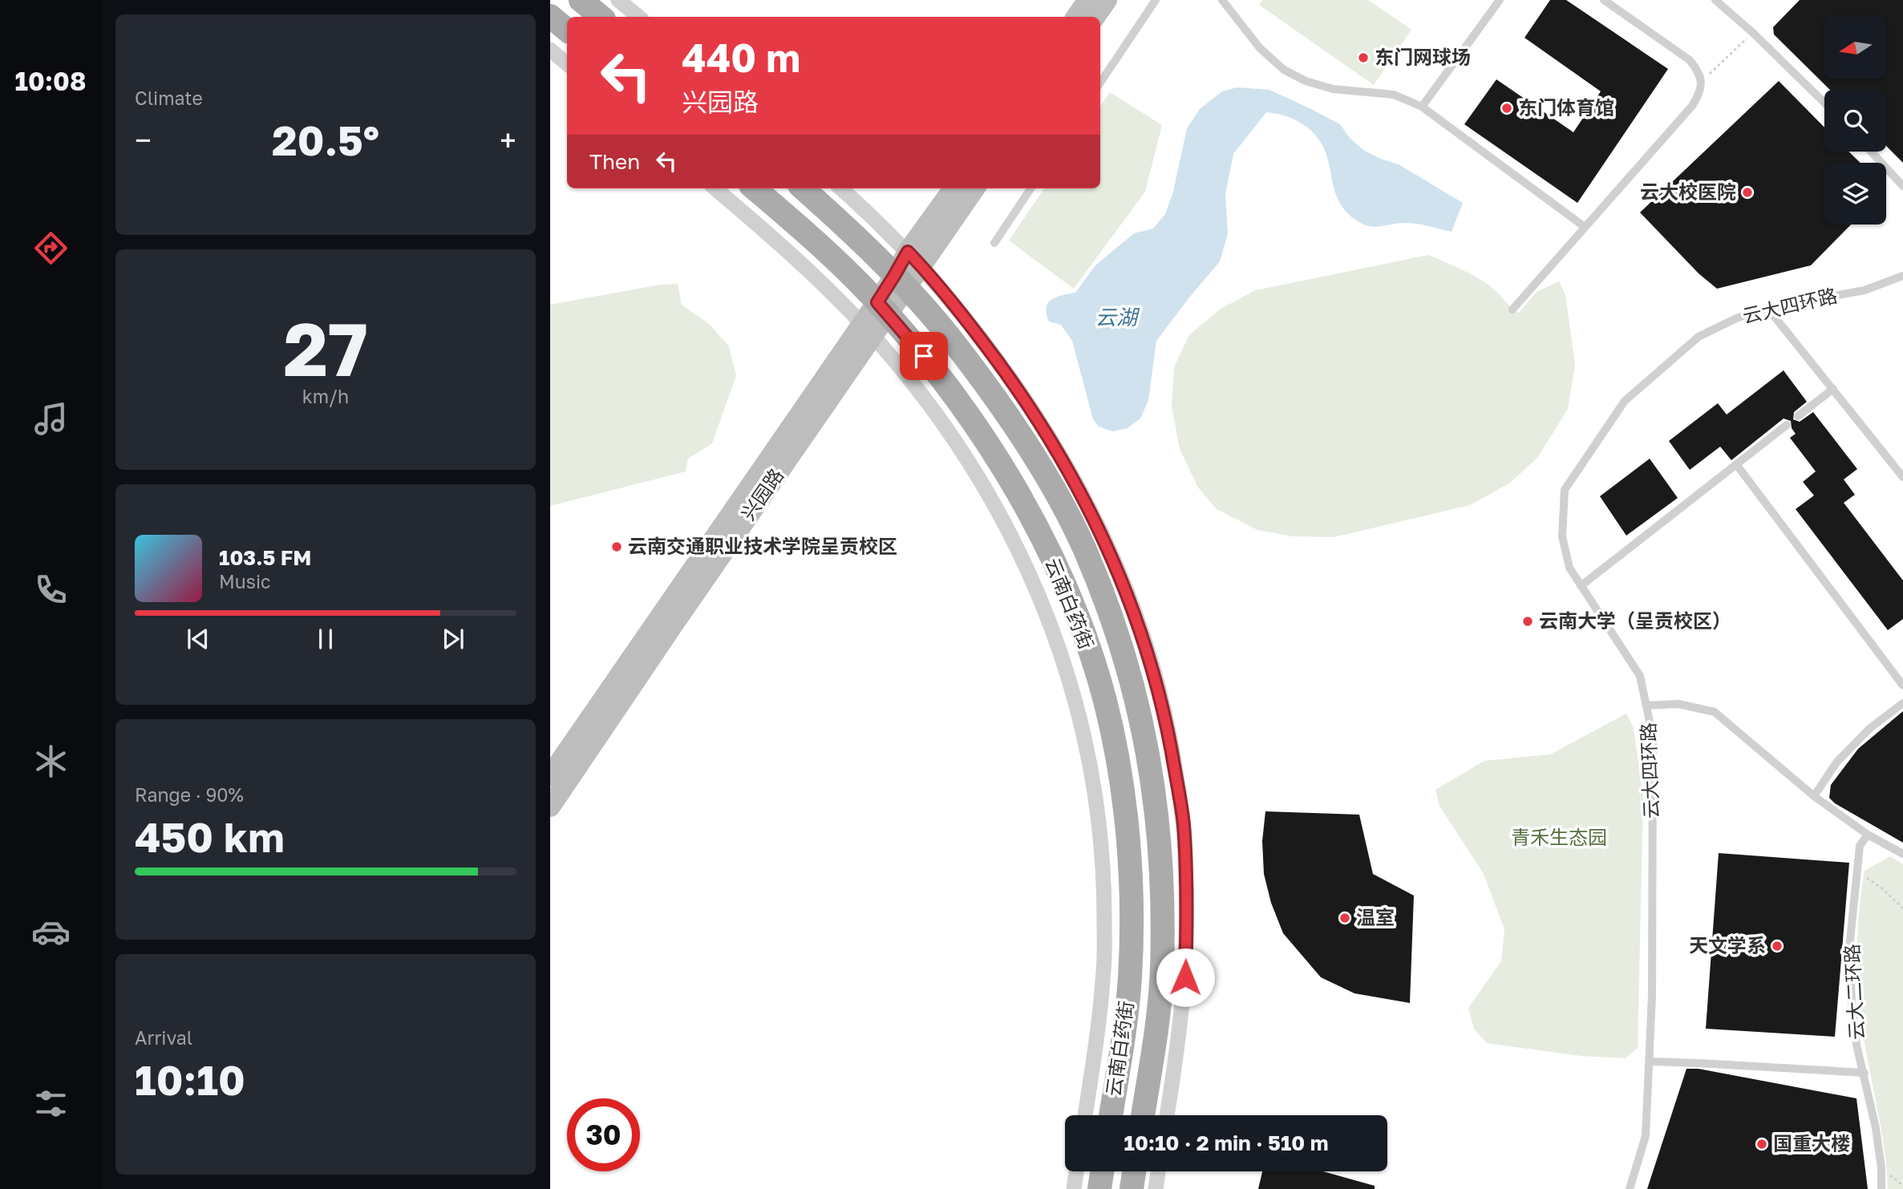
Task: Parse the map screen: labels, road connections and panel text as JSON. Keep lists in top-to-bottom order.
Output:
{
  "streets": {
    "main road": ["兴园路", "云南白药街"],
    "lane": ["云大四环路", "云大二环路"]
  },
  "crossings": [
    ["兴园路", "云南白药街"]
  ],
  "water": ["云湖"],
  "parks": ["青禾生态园"],
  "places": [
    "东门网球场",
    "东门体育馆",
    "云大校医院",
    "云南交通职业技术学院呈贡校区",
    "云南大学（呈贡校区）",
    "温室",
    "天文学系",
    "国重大楼"
  ],
  "north": "left",
  "page": {
    "tabs": "10:08",
    "tile": [
      "Climate",
      ["27", "km/h"],
      ["Range · 90%", "450 km"],
      ["Arrival", "10:10"]
    ],
    "turn": ["440 m", "兴园路"],
    "heat": ["−", "20.5°", "+"],
    "then": "Then",
    "song": ["103.5 FM", "Music"],
    "limit": "30",
    "trip": "10:10 · 2 min · 510 m"
  }
}
